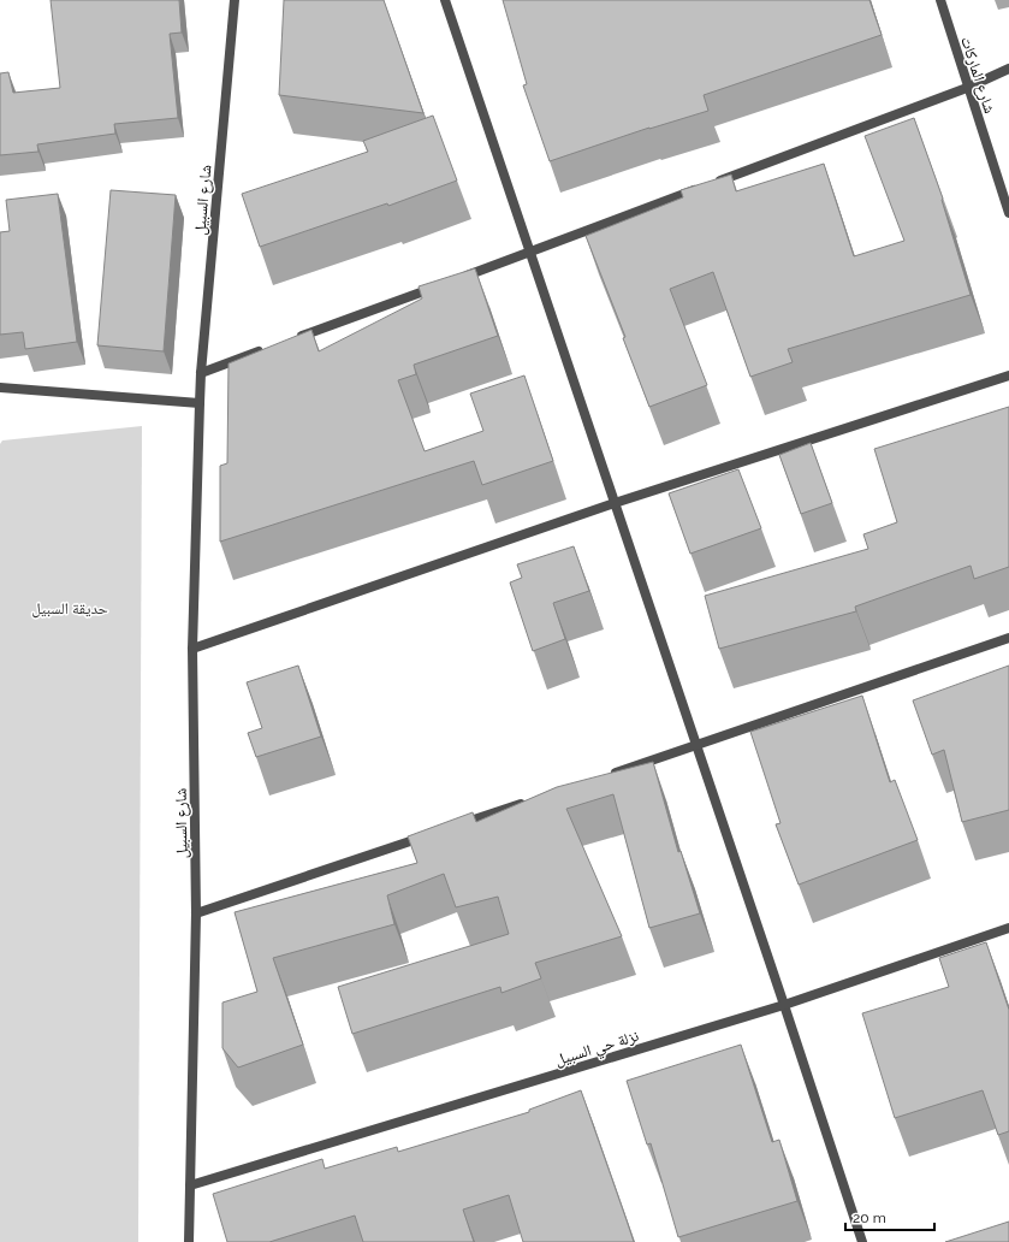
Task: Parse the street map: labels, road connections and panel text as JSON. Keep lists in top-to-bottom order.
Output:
{
  "streets": {
    "street": ["شارع الماركات", "شارع السبيل", "نزلة حي السبيل"]
  },
  "crossings": [
    ["شارع السبيل", "نزلة حي السبيل"]
  ],
  "parks": ["حديقة السبيل"],
  "scale_bar": "20 m"
}
